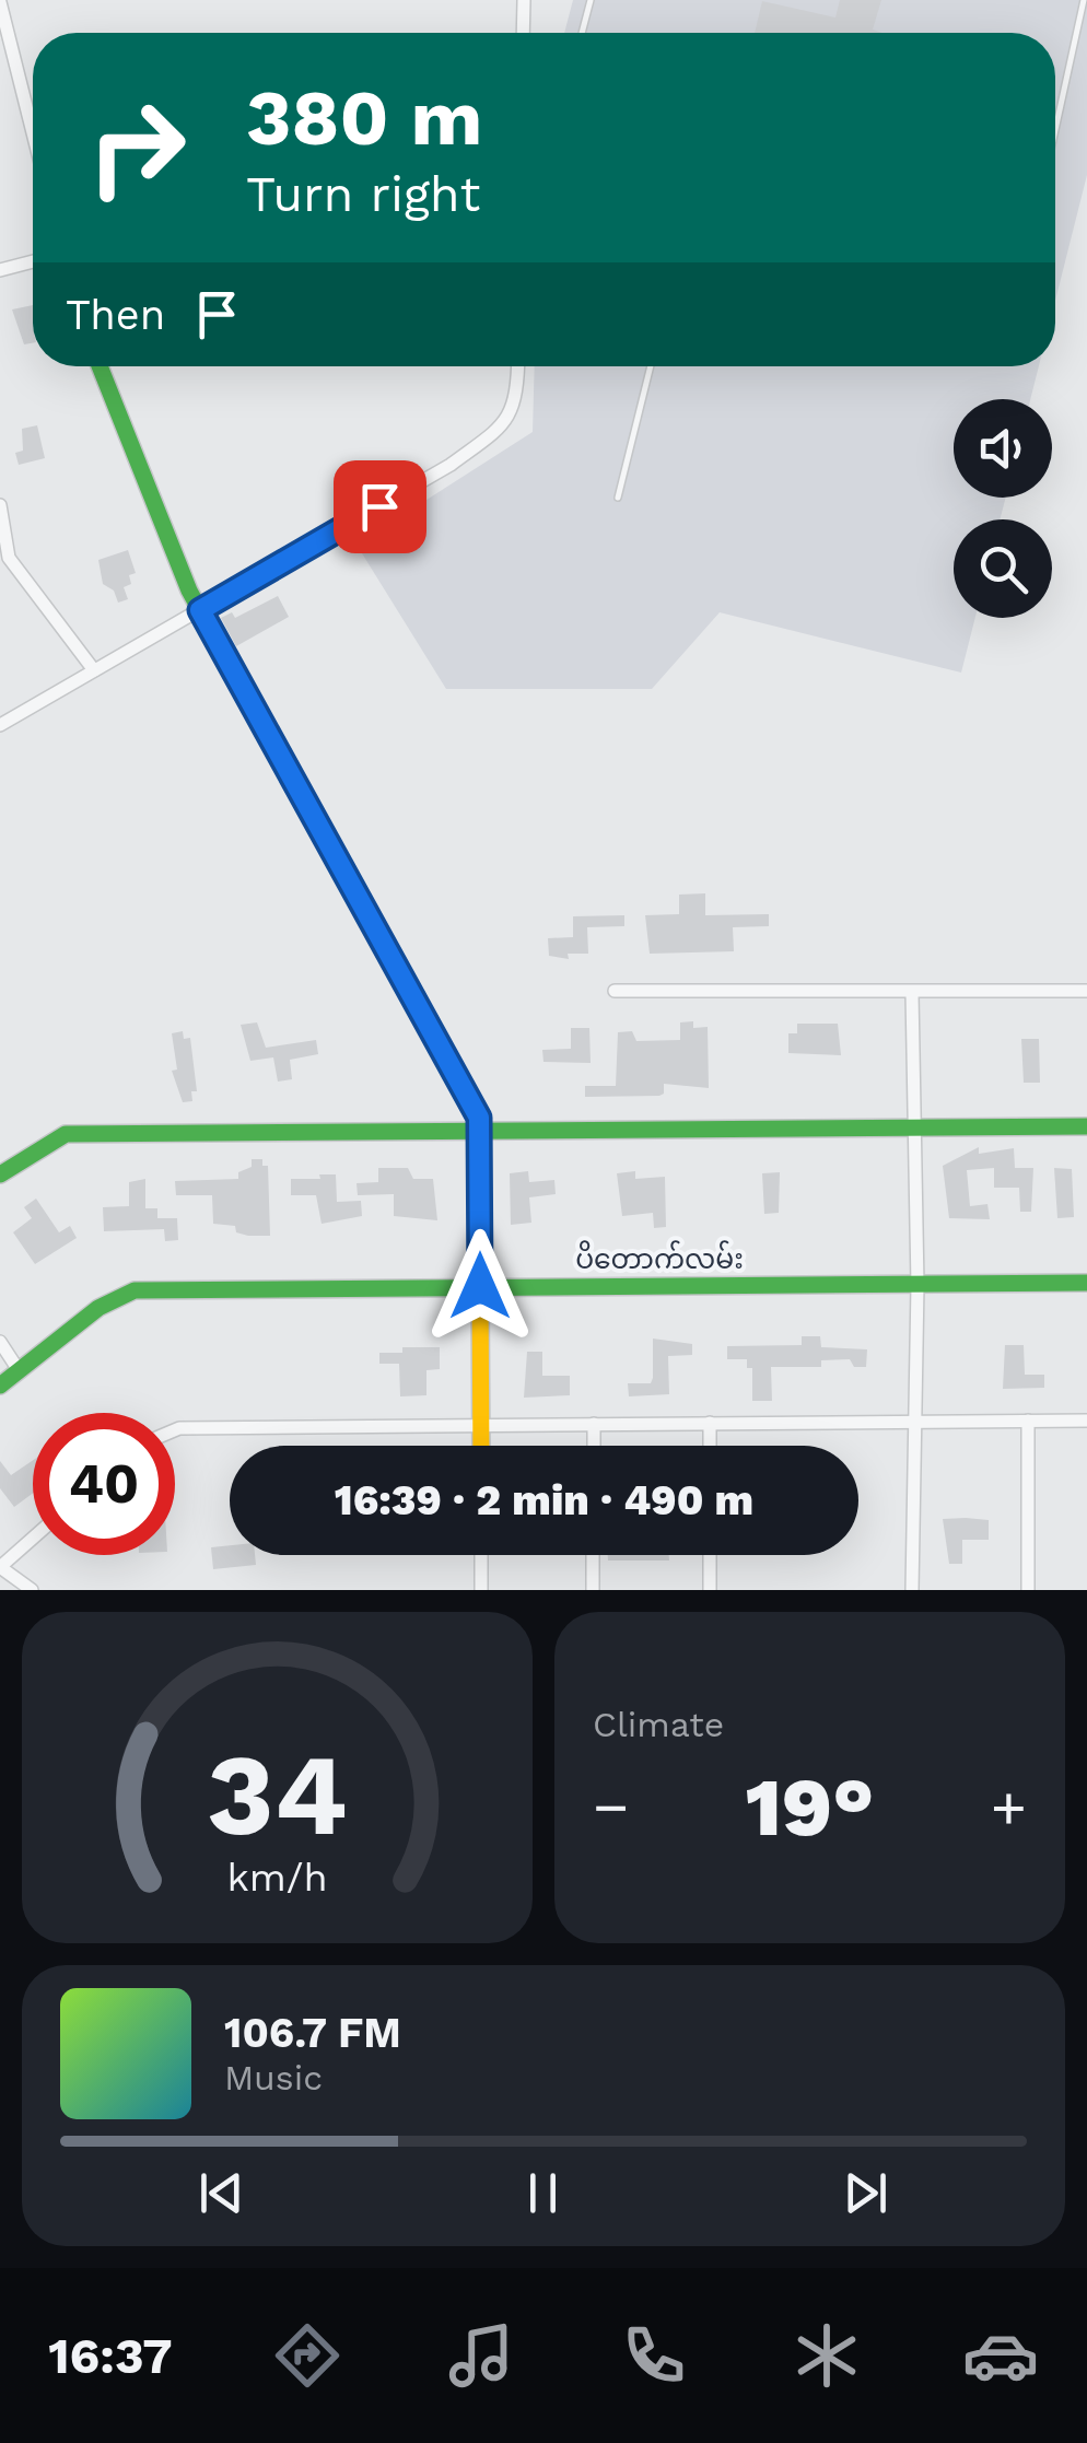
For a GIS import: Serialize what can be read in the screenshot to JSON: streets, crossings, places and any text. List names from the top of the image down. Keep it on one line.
{"streets":{"street":["ပိတောက်လမ်း"]},"page":{"turn":["380 m","Turn right"],"then":"Then","limit":"40","trip":"16:39 · 2 min · 490 m","tile":"Climate","heat":["−","19°","+"],"song":["106.7 FM","Music"],"tabs":"16:37","gauge":["34","km/h"]}}
